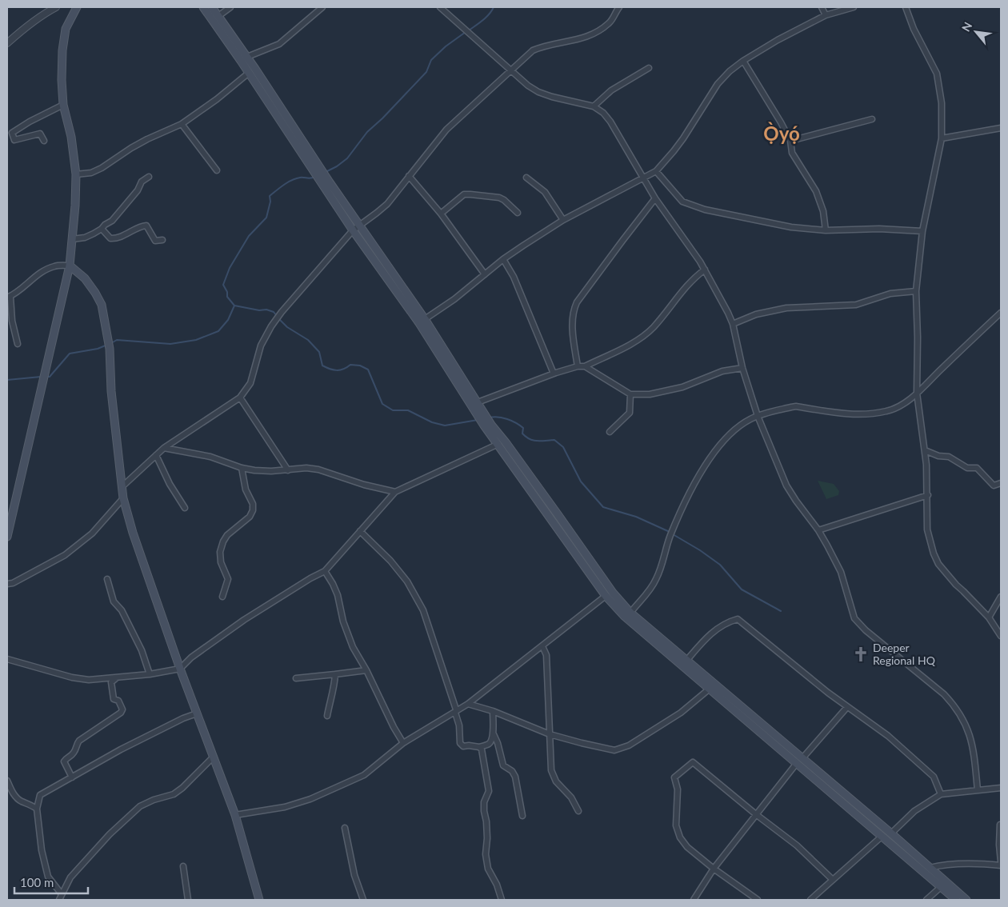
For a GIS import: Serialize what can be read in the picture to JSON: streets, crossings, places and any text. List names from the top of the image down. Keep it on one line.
{"districts":["Ọ̀yọ́"],"places":{"church":["Deeper Regional HQ"]},"scale_bar":"100 m","north":"top left"}
